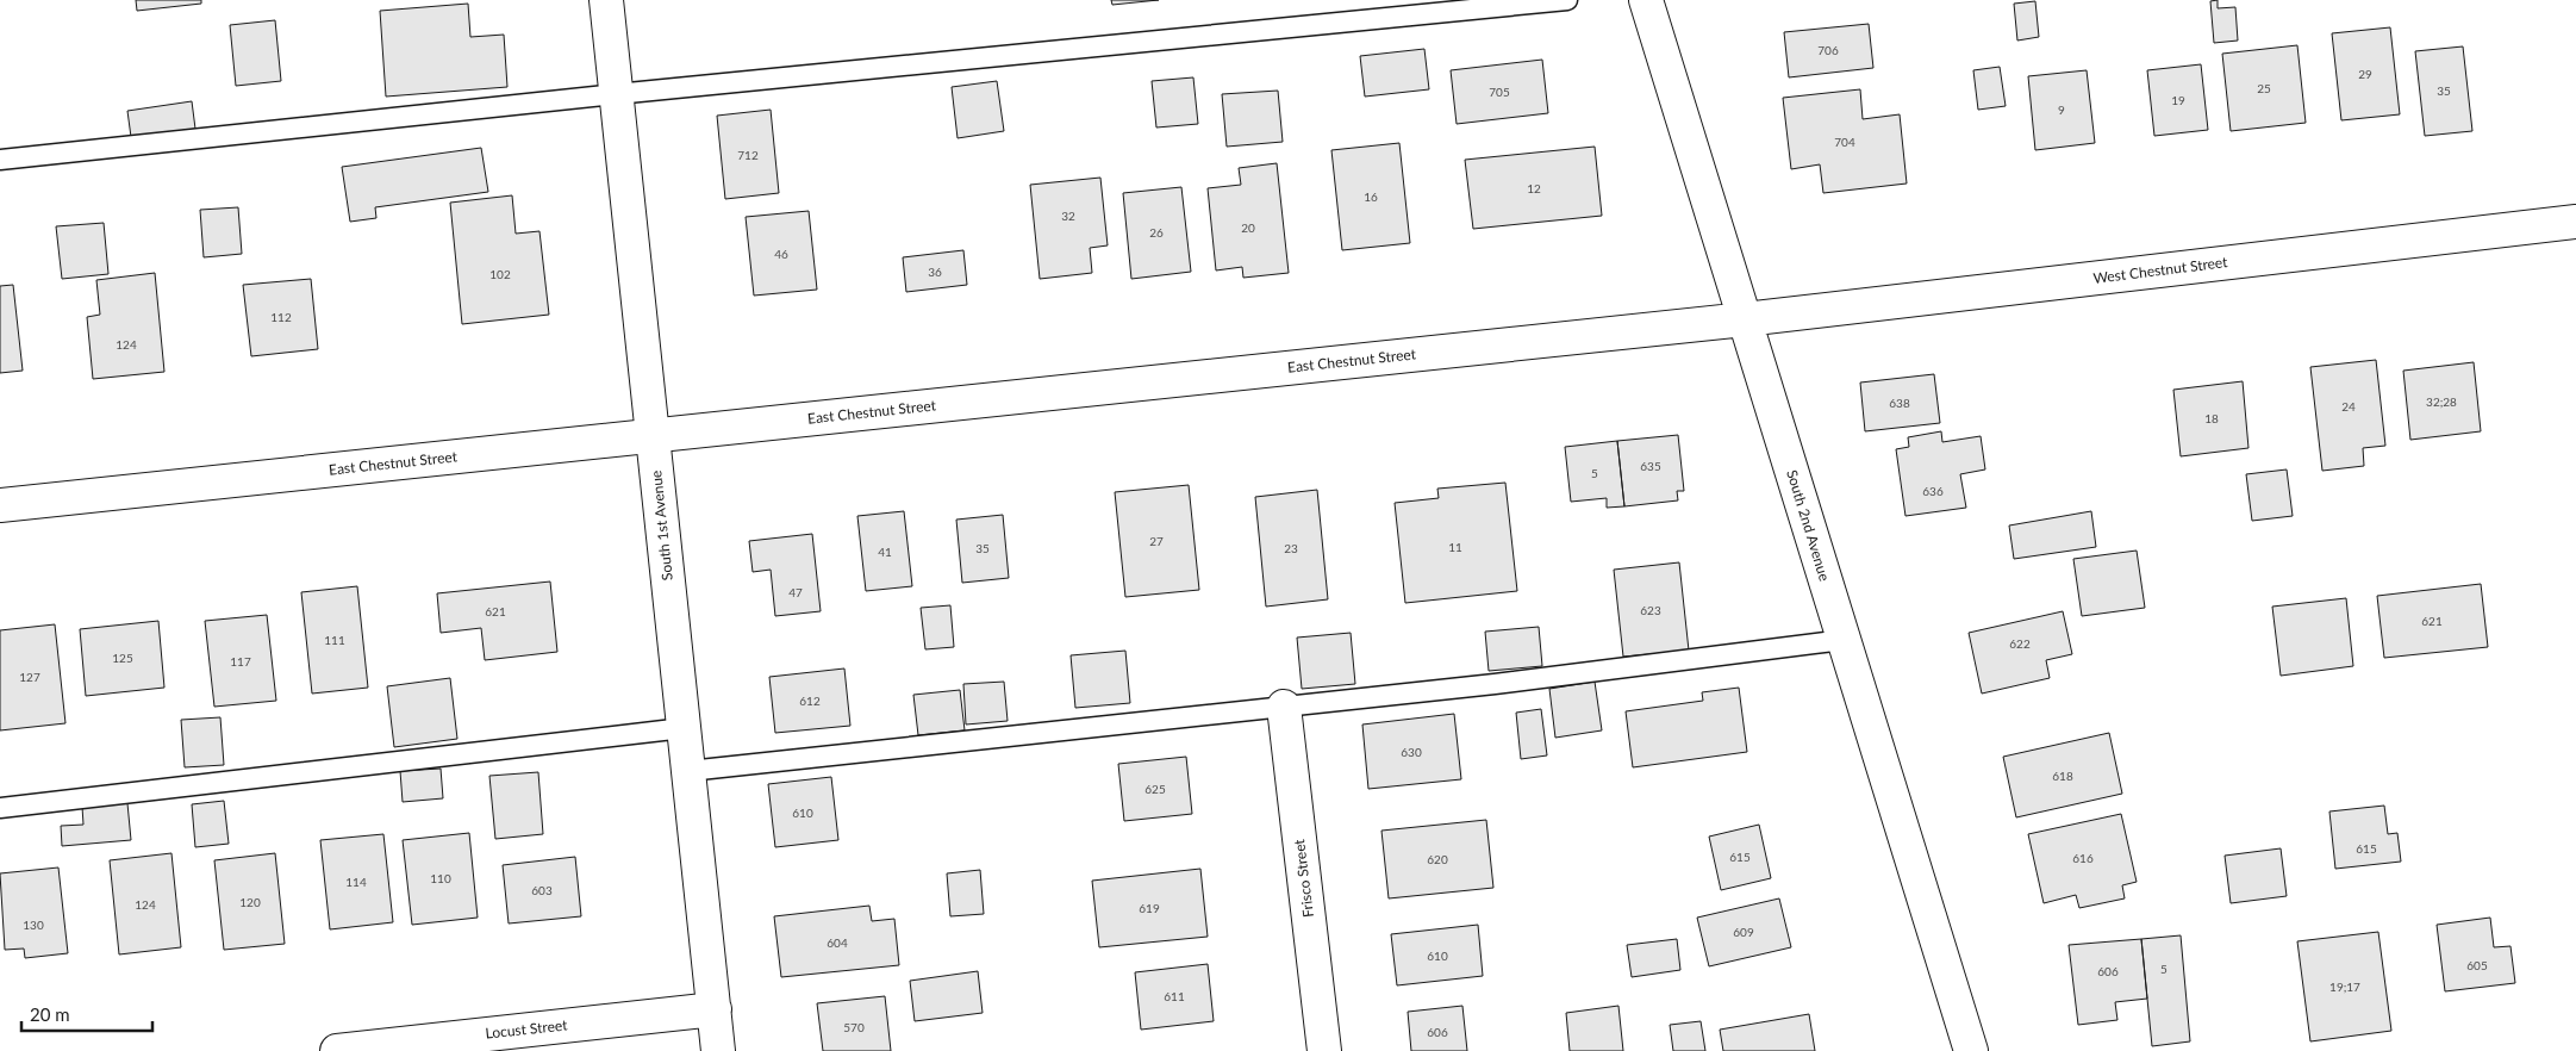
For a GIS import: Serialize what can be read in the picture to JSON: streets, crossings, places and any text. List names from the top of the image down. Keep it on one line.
{"streets":{"main road":["West Chestnut Street","East Chestnut Street","South 1st Avenue","South 2nd Avenue","Frisco Street","Locust Street"]},"crossings":[["West Chestnut Street","East Chestnut Street"],["West Chestnut Street","South 2nd Avenue"],["East Chestnut Street","South 1st Avenue"],["East Chestnut Street","South 2nd Avenue"],["South 1st Avenue","Locust Street"]],"house_numbers":["706","29","25","35","705","19","9","704","712","12","16","32","20","26","46","36","102","112","124","32;28","638","24","18","635","5","636","27","11","35","23","41","47","623","621","621","111","622","125","117","127","612","630","618","625","610","615","615","616","620","110","114","603","120","124","619","130","609","604","610","605","5","606","19;17","611","570","606"],"scale_bar":"20 m"}
